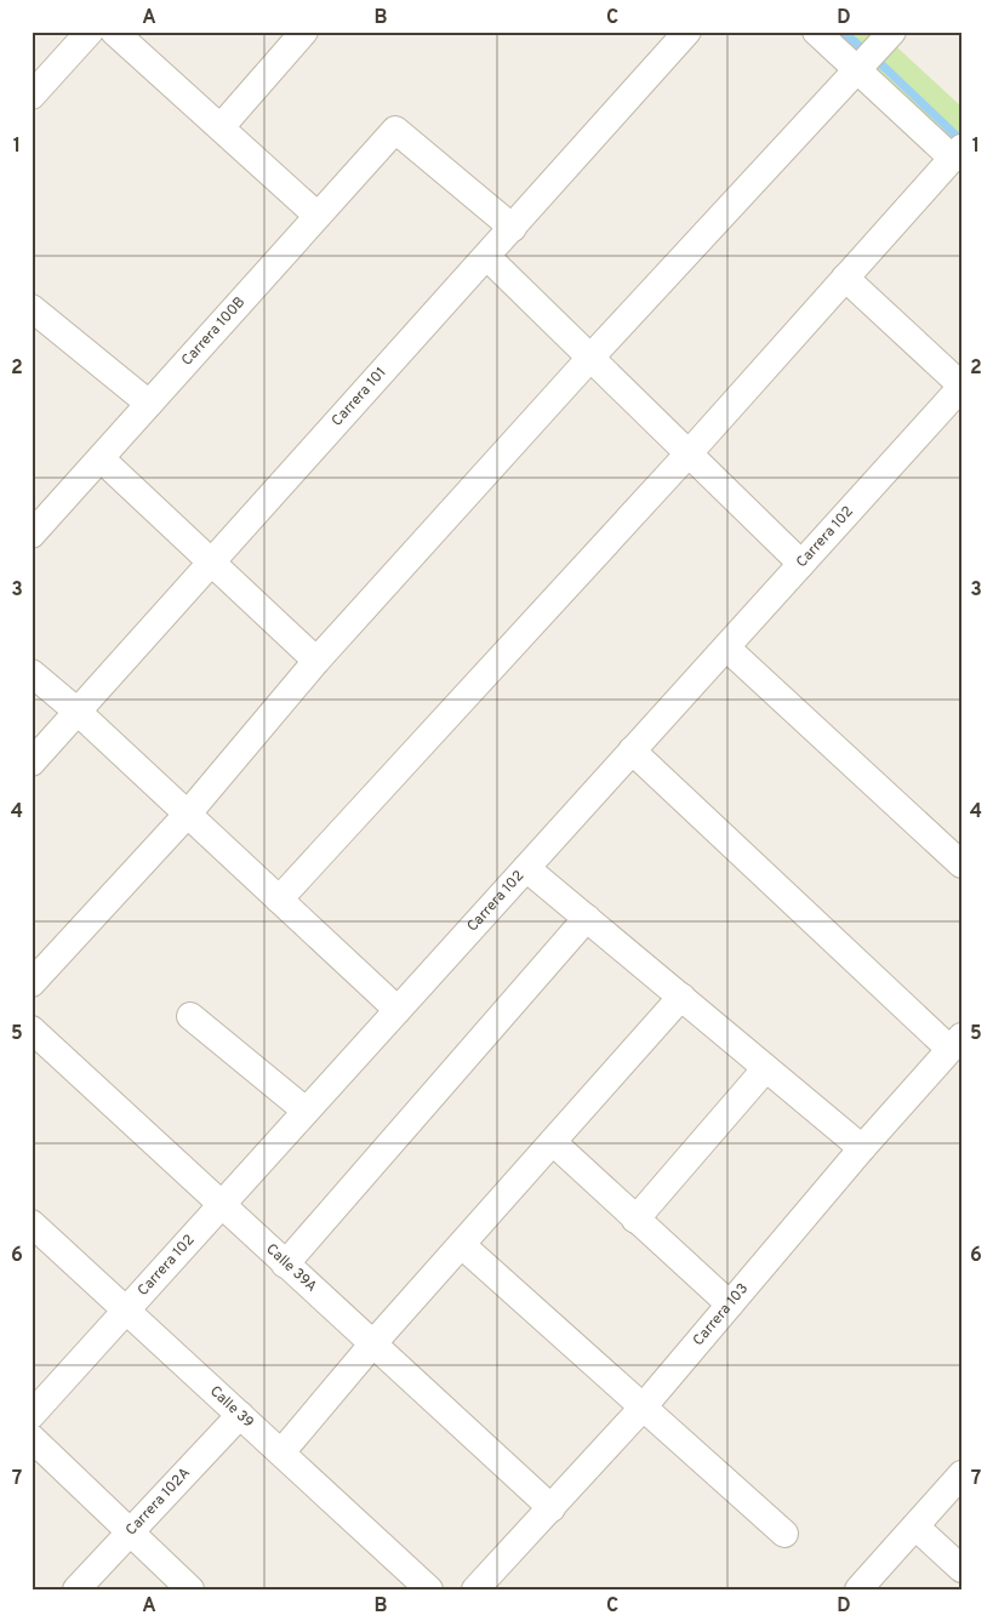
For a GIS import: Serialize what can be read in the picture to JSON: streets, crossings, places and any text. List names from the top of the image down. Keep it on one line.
{"streets":{"street":["Carrera 100B","Carrera 101","Carrera 102","Calle 39A","Carrera 103","Calle 39","Carrera 102A"]},"crossings":[["Carrera 100B","Carrera 101"],["Carrera 102","Calle 39A"],["Carrera 102","Calle 39"],["Calle 39A","Carrera 103"],["Calle 39","Carrera 102A"]],"grid":{"columns":["A","B","C","D"],"rows":["1","2","3","4","5","6","7"]}}
